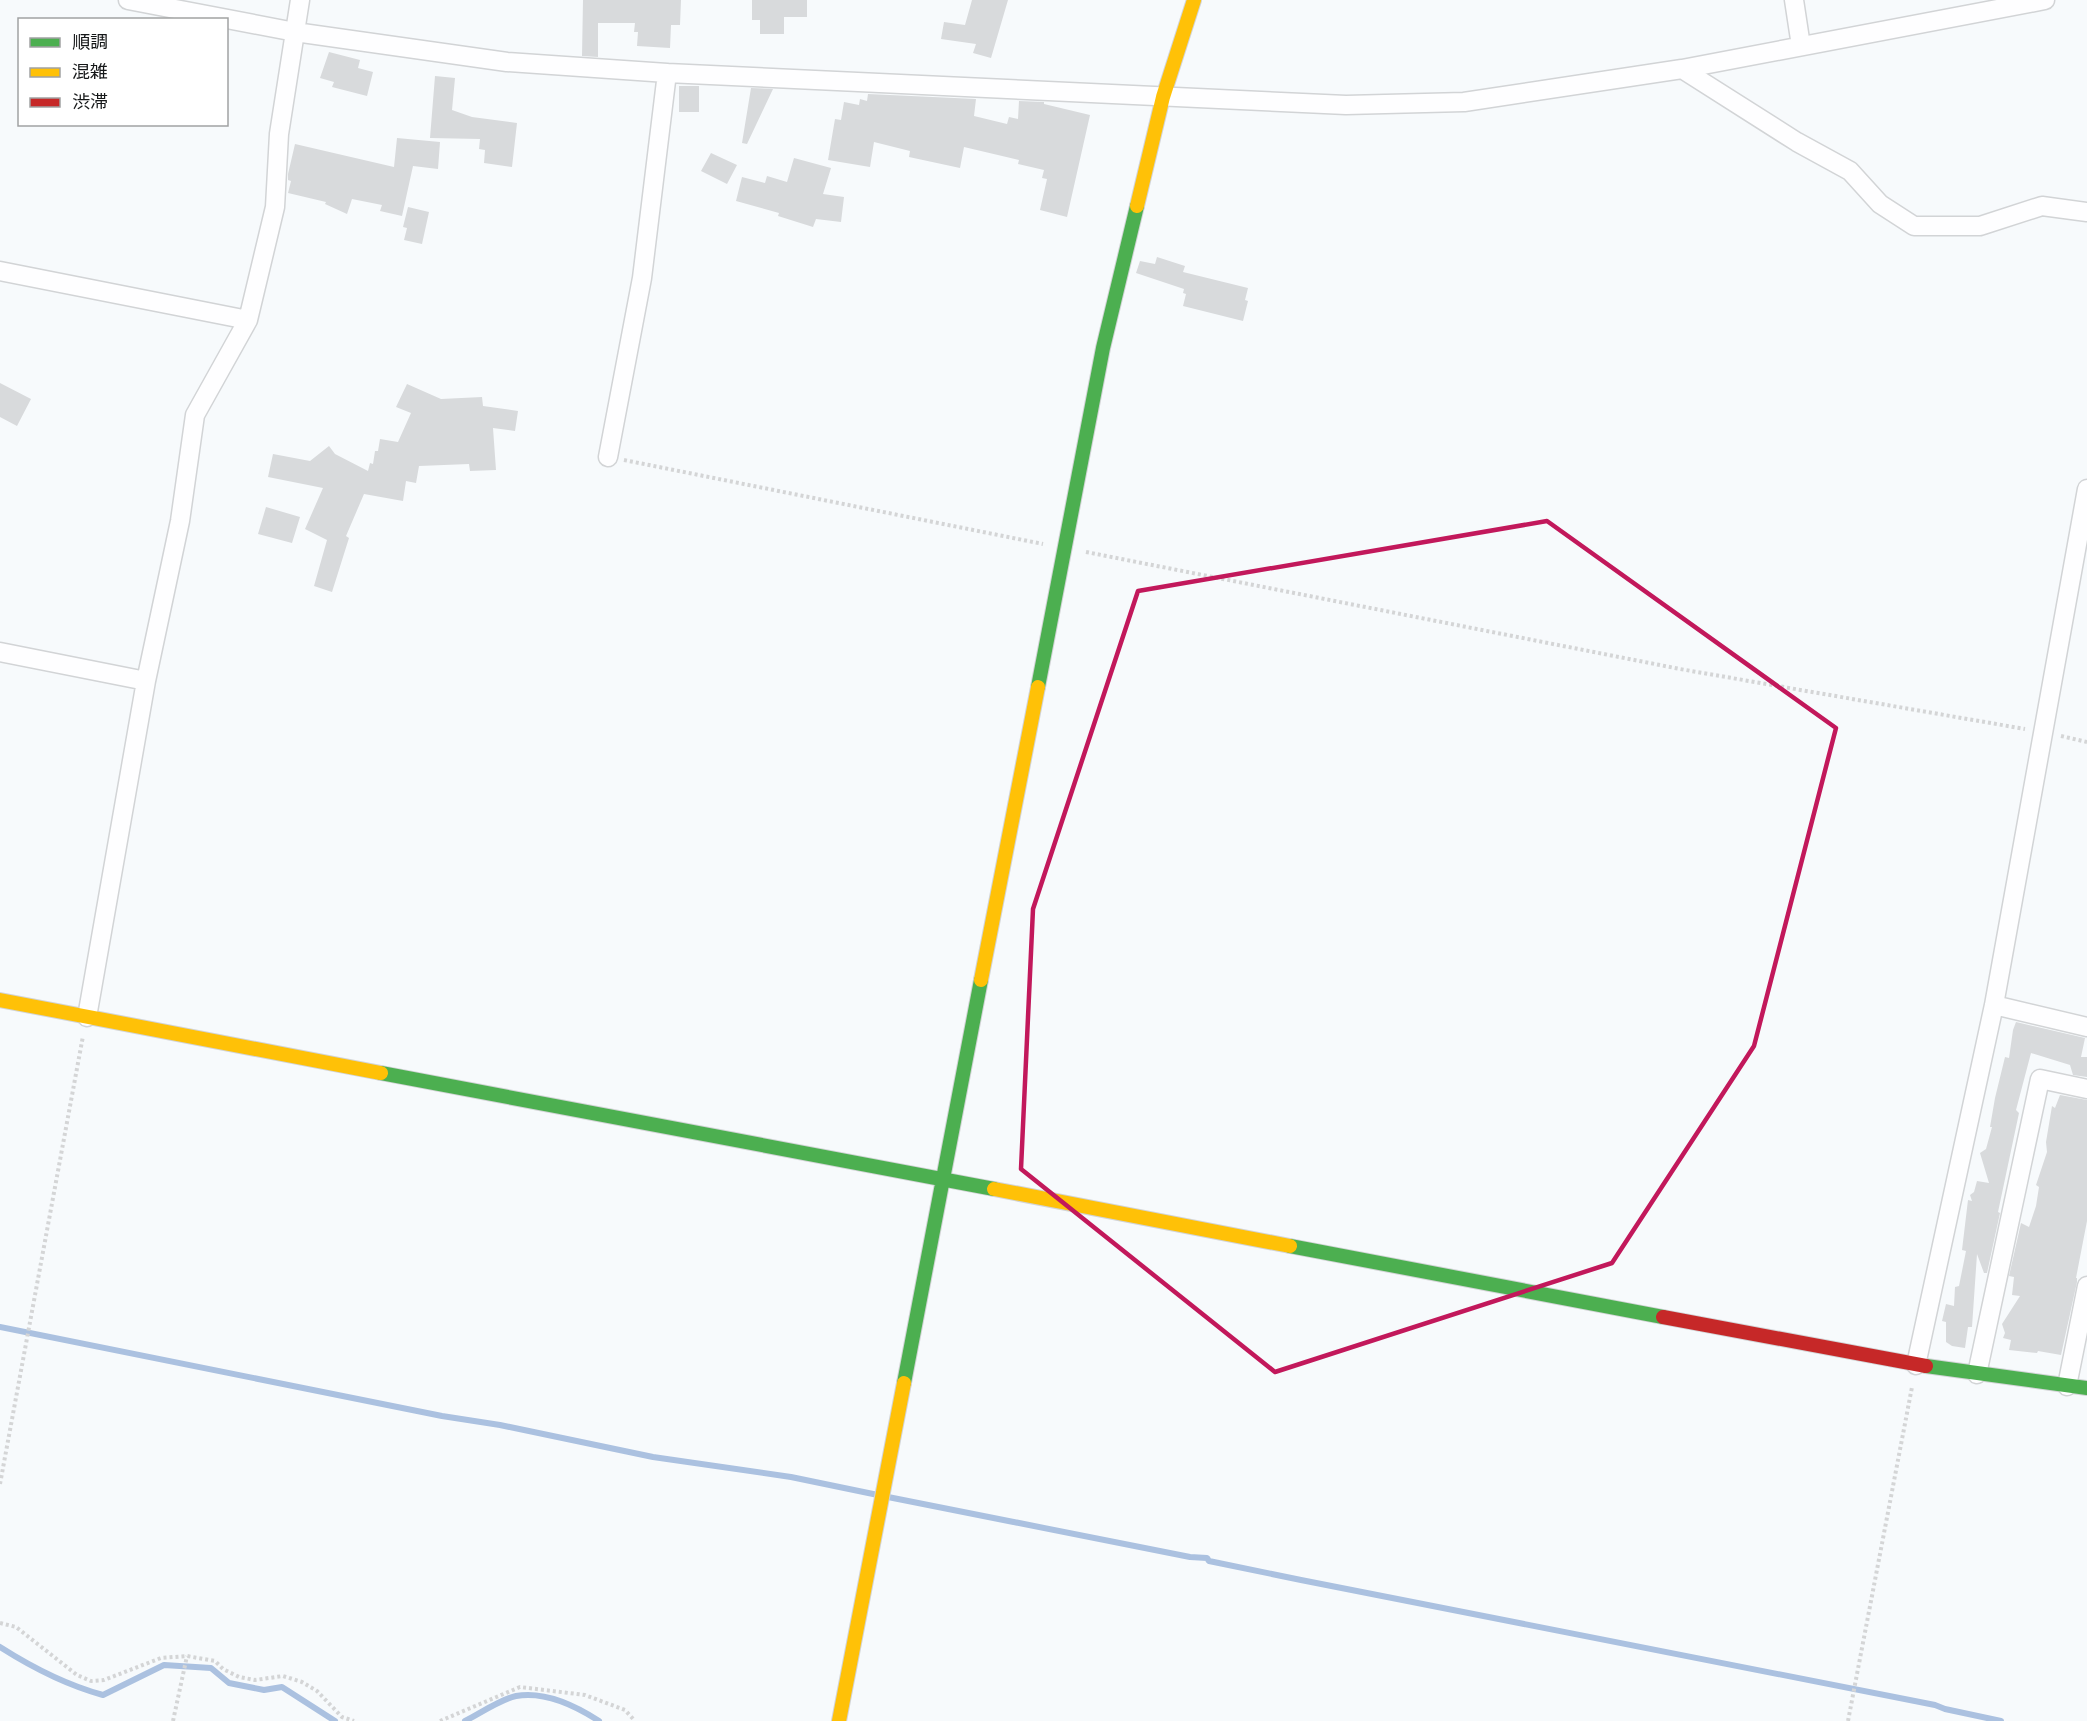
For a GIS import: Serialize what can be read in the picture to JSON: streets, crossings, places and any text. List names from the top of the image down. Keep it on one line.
{"legend":["順調","混雑","渋滞"]}
